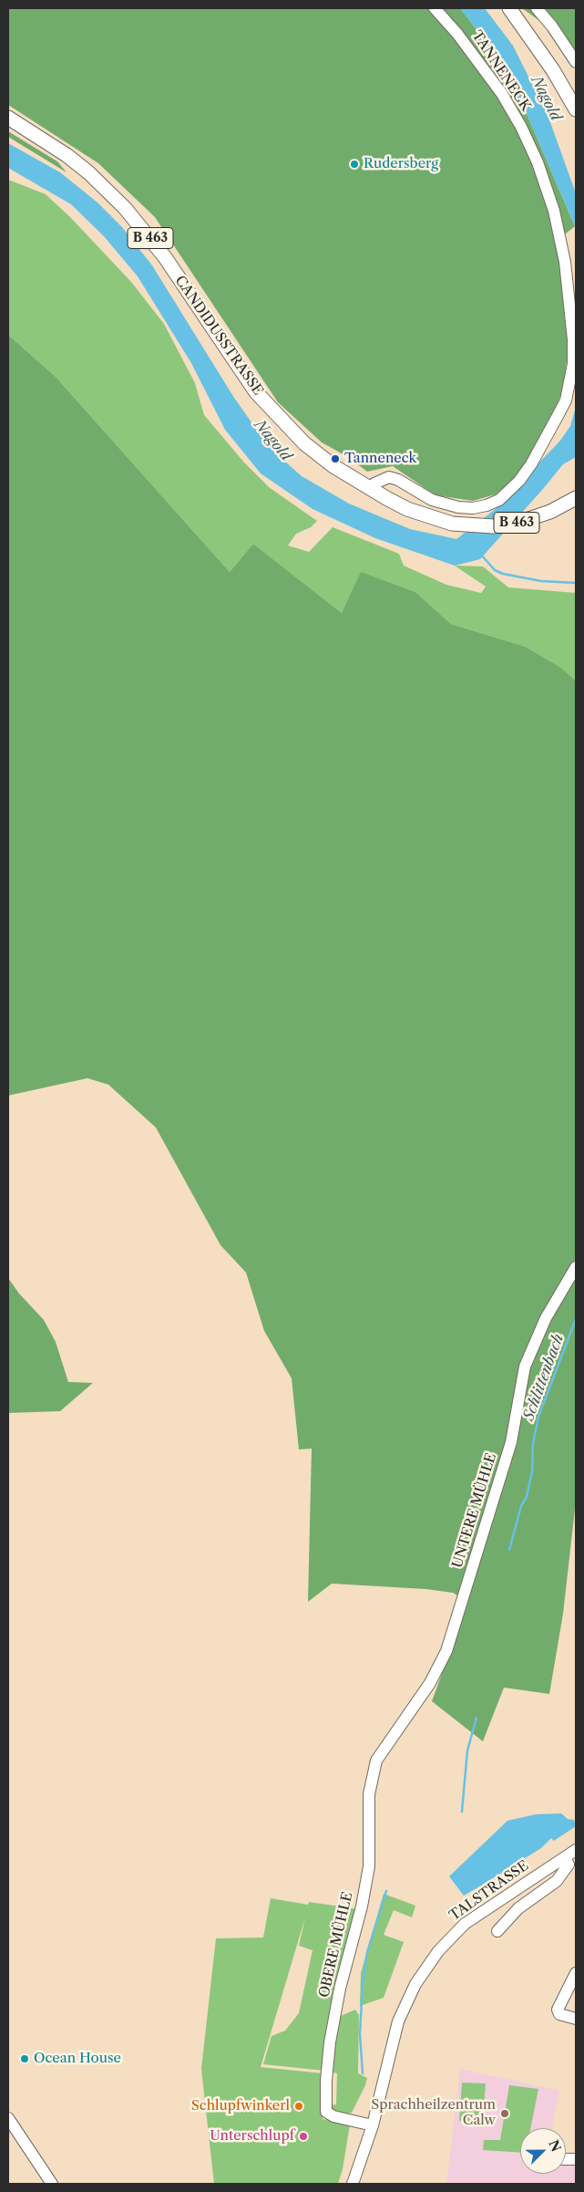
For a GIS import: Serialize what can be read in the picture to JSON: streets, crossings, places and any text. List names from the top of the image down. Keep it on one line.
{"streets":{"main road":["B 463","CANDIDUSSTRASSE"],"street":["TANNENECK","UNTERE MÜHLE","TALSTRASSE","OBERE MÜHLE"]},"crossings":[["TANNENECK","CANDIDUSSTRASSE"],["UNTERE MÜHLE","OBERE MÜHLE"],["TALSTRASSE","OBERE MÜHLE"]],"water":["Nagold","Schlittenbach"],"places":["Rudersberg","Tanneneck","Ocean House","Schlupfwinkerl","Sprachheilzentrum Calw","Unterschlupf"],"north":"top right"}
